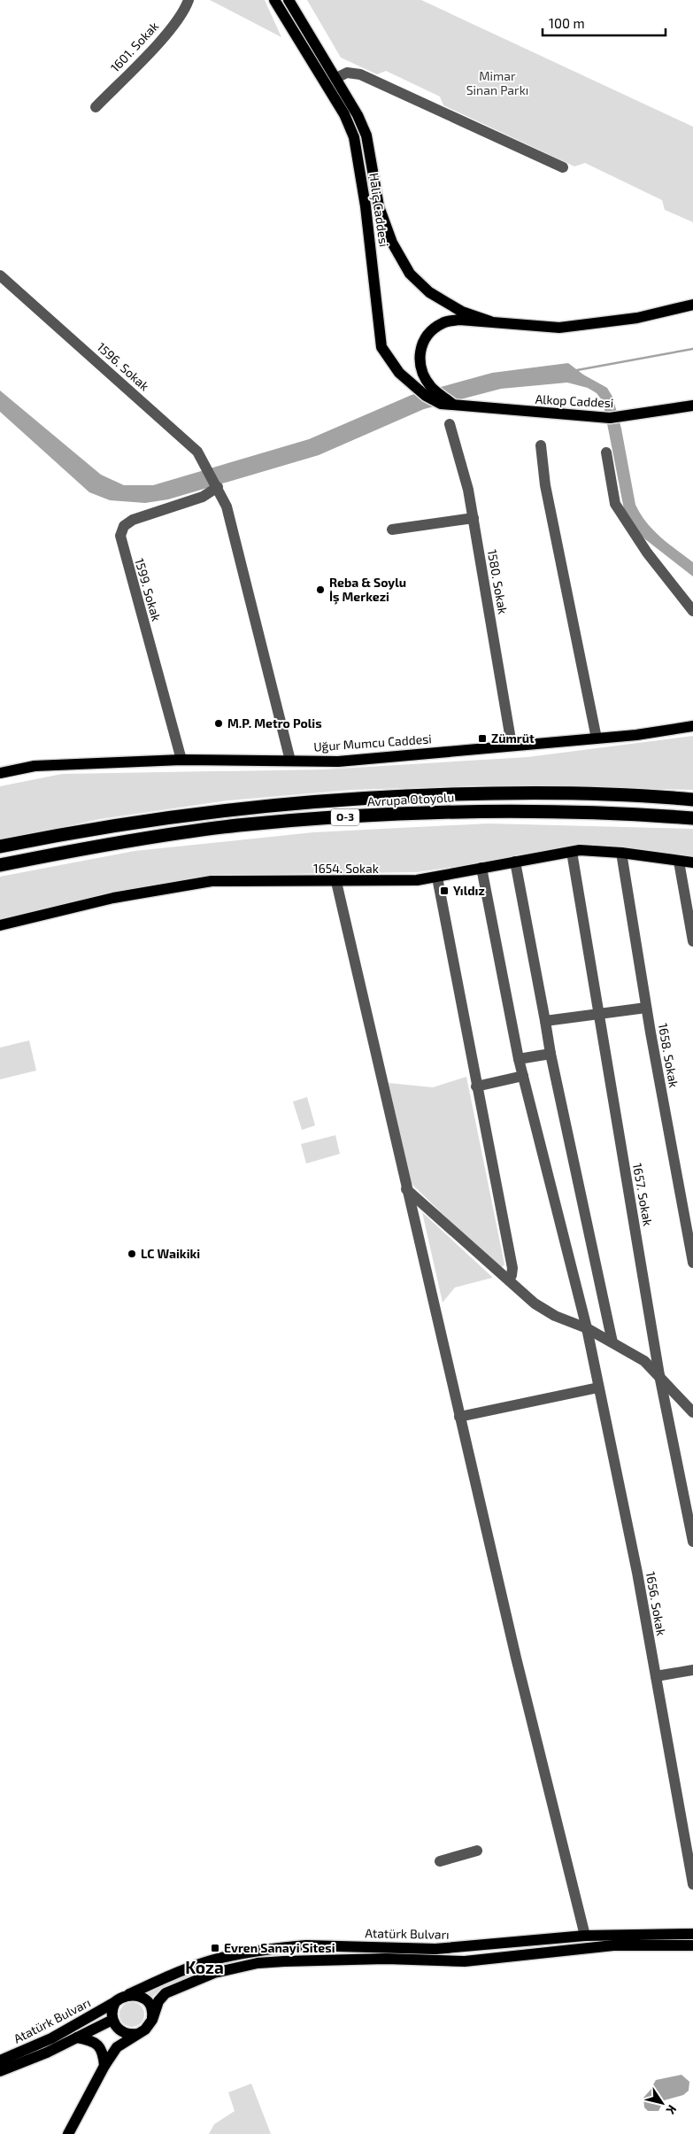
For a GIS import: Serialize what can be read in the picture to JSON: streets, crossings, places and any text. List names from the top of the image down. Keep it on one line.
{"streets":{"highway":["Avrupa Otoyolu","O-3"],"main road":["Haliç Caddesi","Alkop Caddesi","Uğur Mumcu Caddesi","1654. Sokak","Atatürk Bulvarı"],"street":["1601. Sokak","1596. Sokak","1580. Sokak","1599. Sokak","1658. Sokak","1657. Sokak","1656. Sokak"]},"crossings":[["Haliç Caddesi","Alkop Caddesi"],["1596. Sokak","1599. Sokak"],["1596. Sokak","Uğur Mumcu Caddesi"],["1580. Sokak","Uğur Mumcu Caddesi"],["1599. Sokak","Uğur Mumcu Caddesi"],["1654. Sokak","1658. Sokak"],["1654. Sokak","1657. Sokak"],["1654. Sokak","1656. Sokak"]],"districts":["Koza"],"parks":["Mimar Sinan Parkı"],"places":{"other":["Reba & Soylu İş Merkezi","M.P. Metro Polis","LC Waikiki"],"transit":["Zümrüt","Yıldız","Evren Sanayi Sitesi"]},"scale_bar":"100 m","north":"bottom right"}
